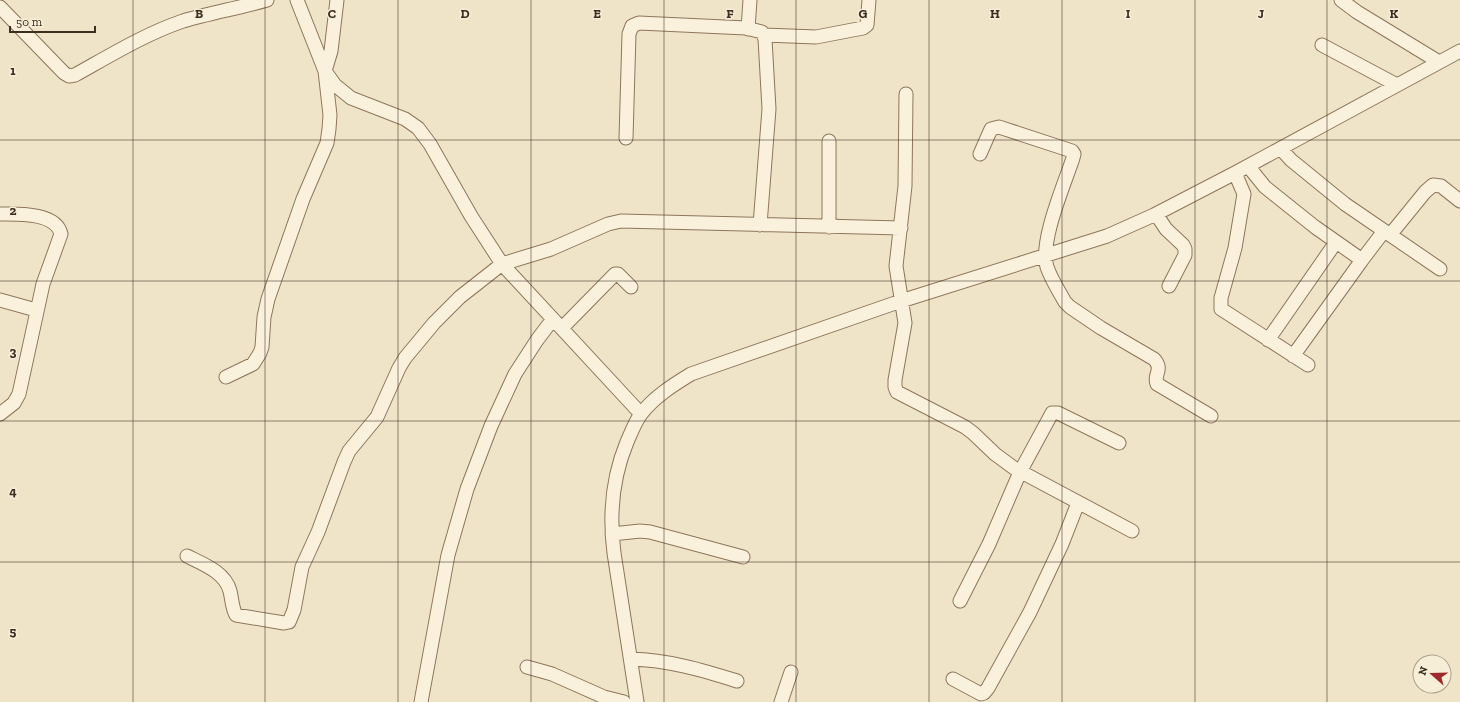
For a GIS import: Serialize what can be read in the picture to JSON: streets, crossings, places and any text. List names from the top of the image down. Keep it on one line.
{"scale_bar":"50 m","north":"left","grid":{"columns":["B","C","D","E","F","G","H","I","J","K"],"rows":["1","2","3","4","5"]}}
